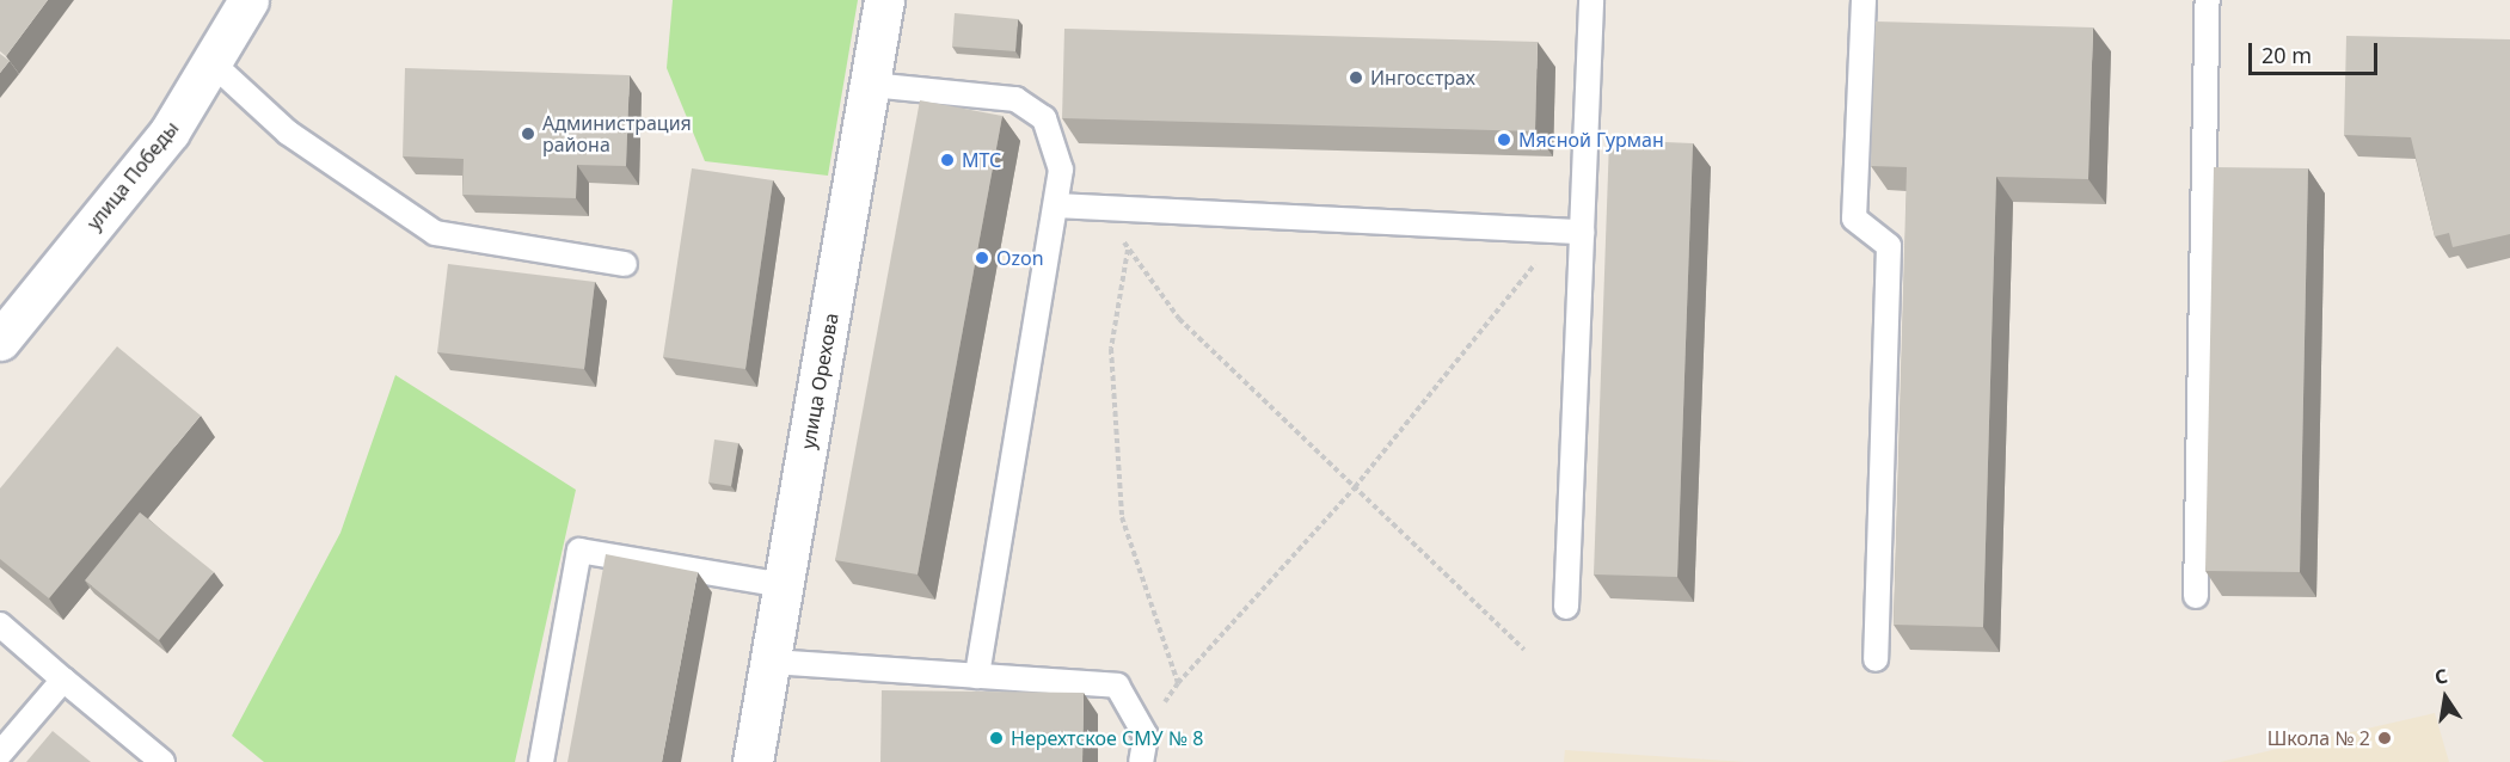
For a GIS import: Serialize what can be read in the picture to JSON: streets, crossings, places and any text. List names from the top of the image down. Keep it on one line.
{"streets":{"street":["улица Победы","улица Орехова"]},"places":["Ингосстрах","Администрация района","Мясной Гурман","МТС","Ozon","Нерехтское СМУ № 8","Школа № 2"],"scale_bar":"20 m","north":"top"}
